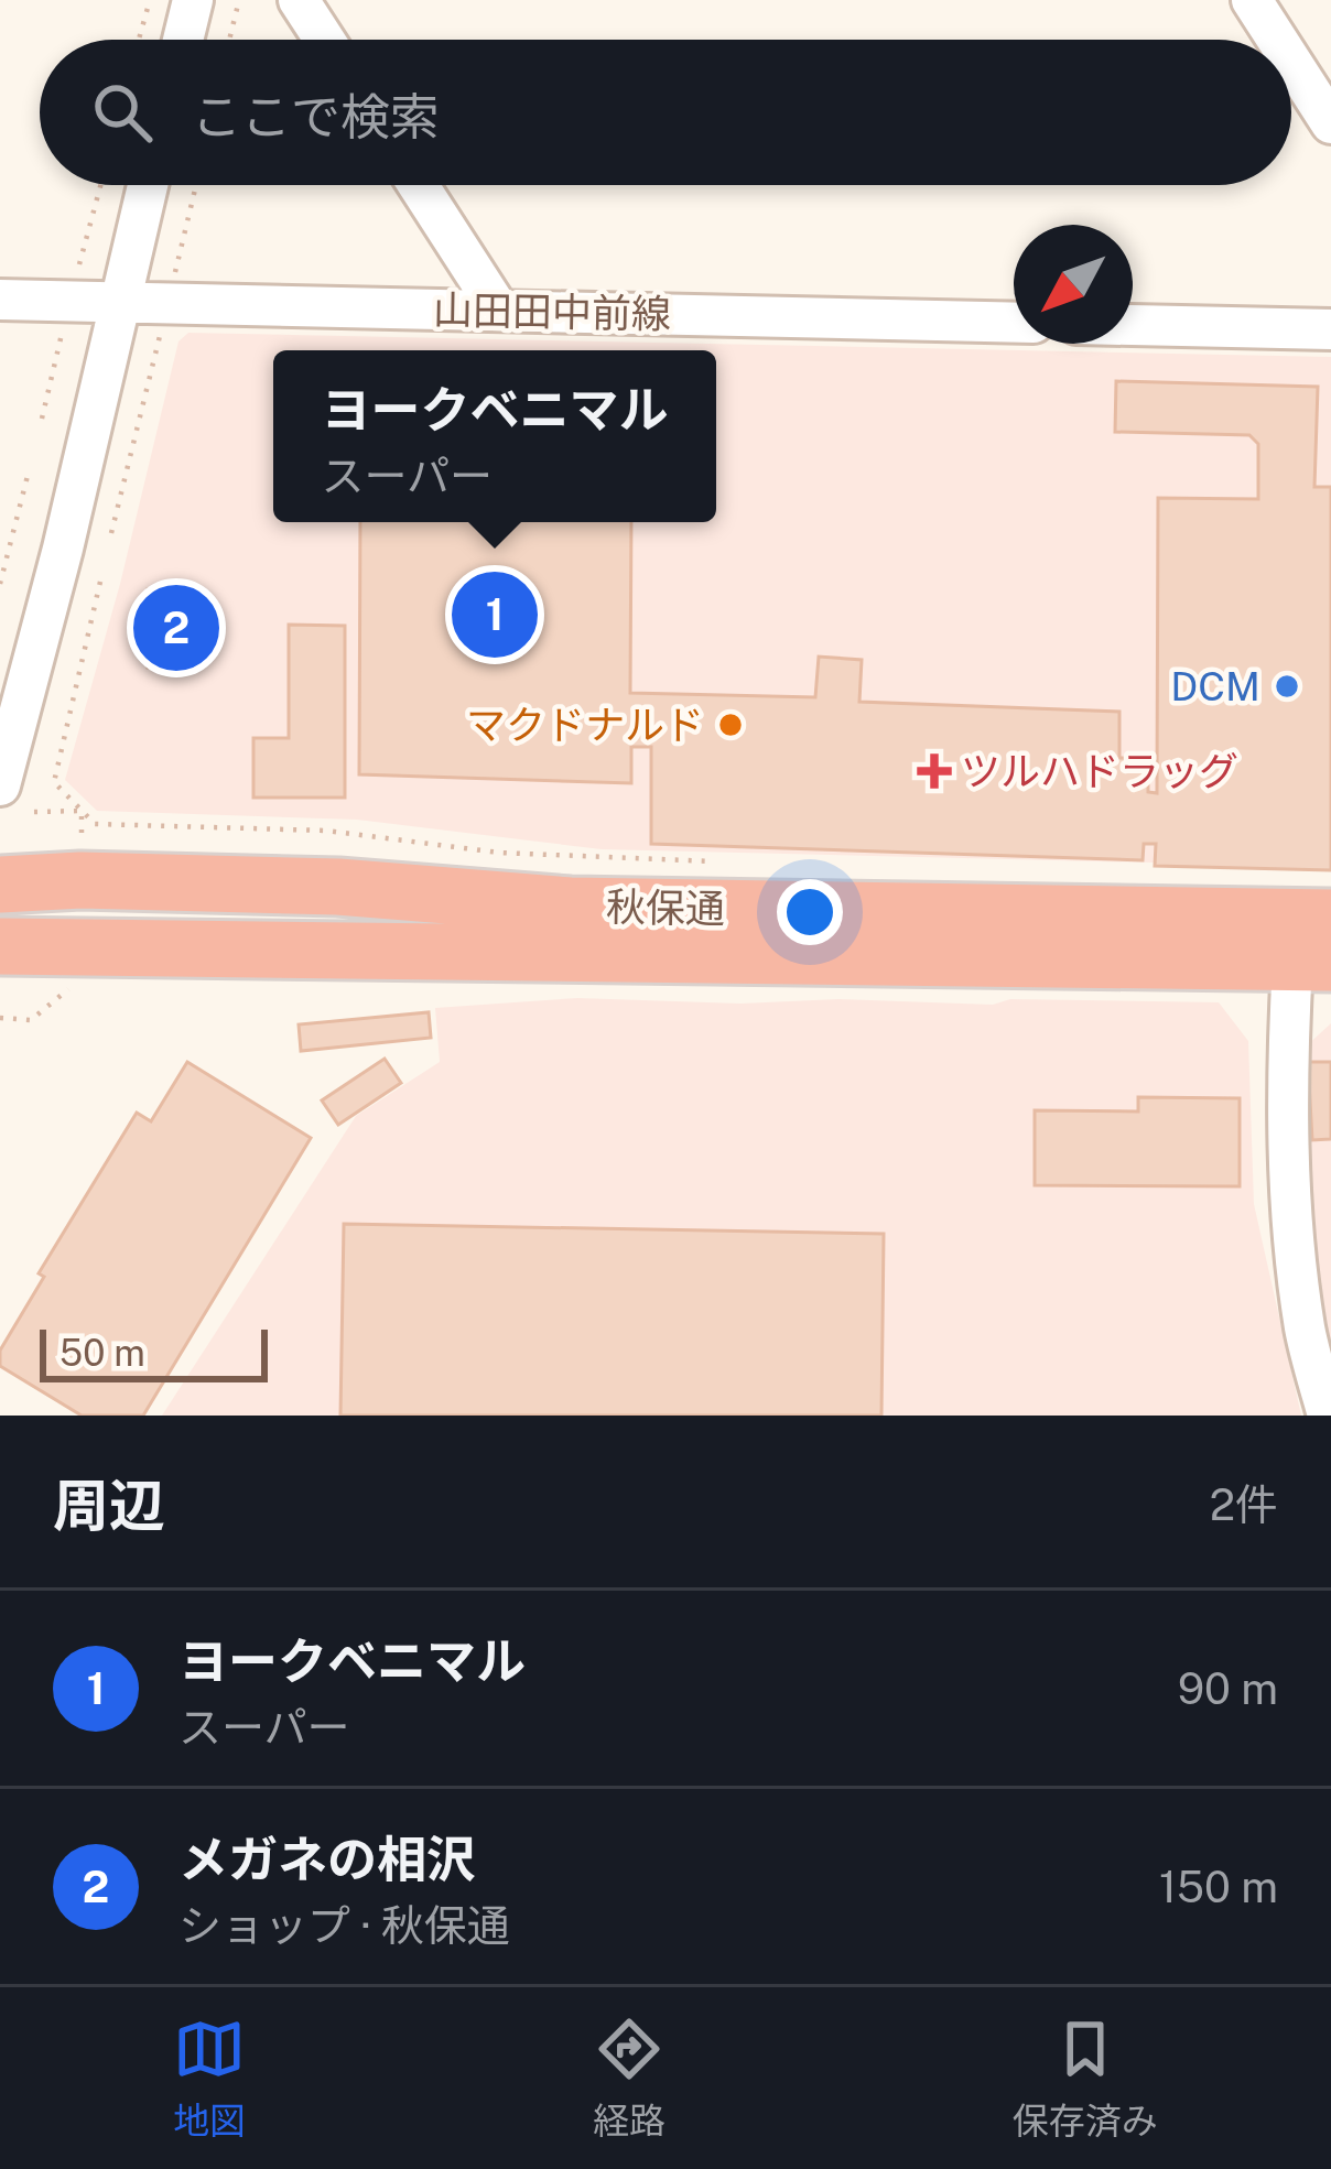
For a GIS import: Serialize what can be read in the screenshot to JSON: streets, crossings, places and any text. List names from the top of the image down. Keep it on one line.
{"streets":{"highway":["秋保通"],"street":["山田田中前線"]},"places":{"other":["DCM","マクドナルド"],"health":["ツルハドラッグ"]},"scale_bar":"50 m","north":"bottom left","page":{"search":"ここで検索","popup":["ヨークベニマル","スーパー"],"pins":["1","2"],"scale":"50 m","heading":["周辺","2件"],"list":[{"mark":"1","name":"ヨークベニマル","note":"スーパー","value":"90 m"},{"mark":"2","name":"メガネの相沢","note":"ショップ · 秋保通","value":"150 m"}],"nav":["地図","経路","保存済み"]}}
